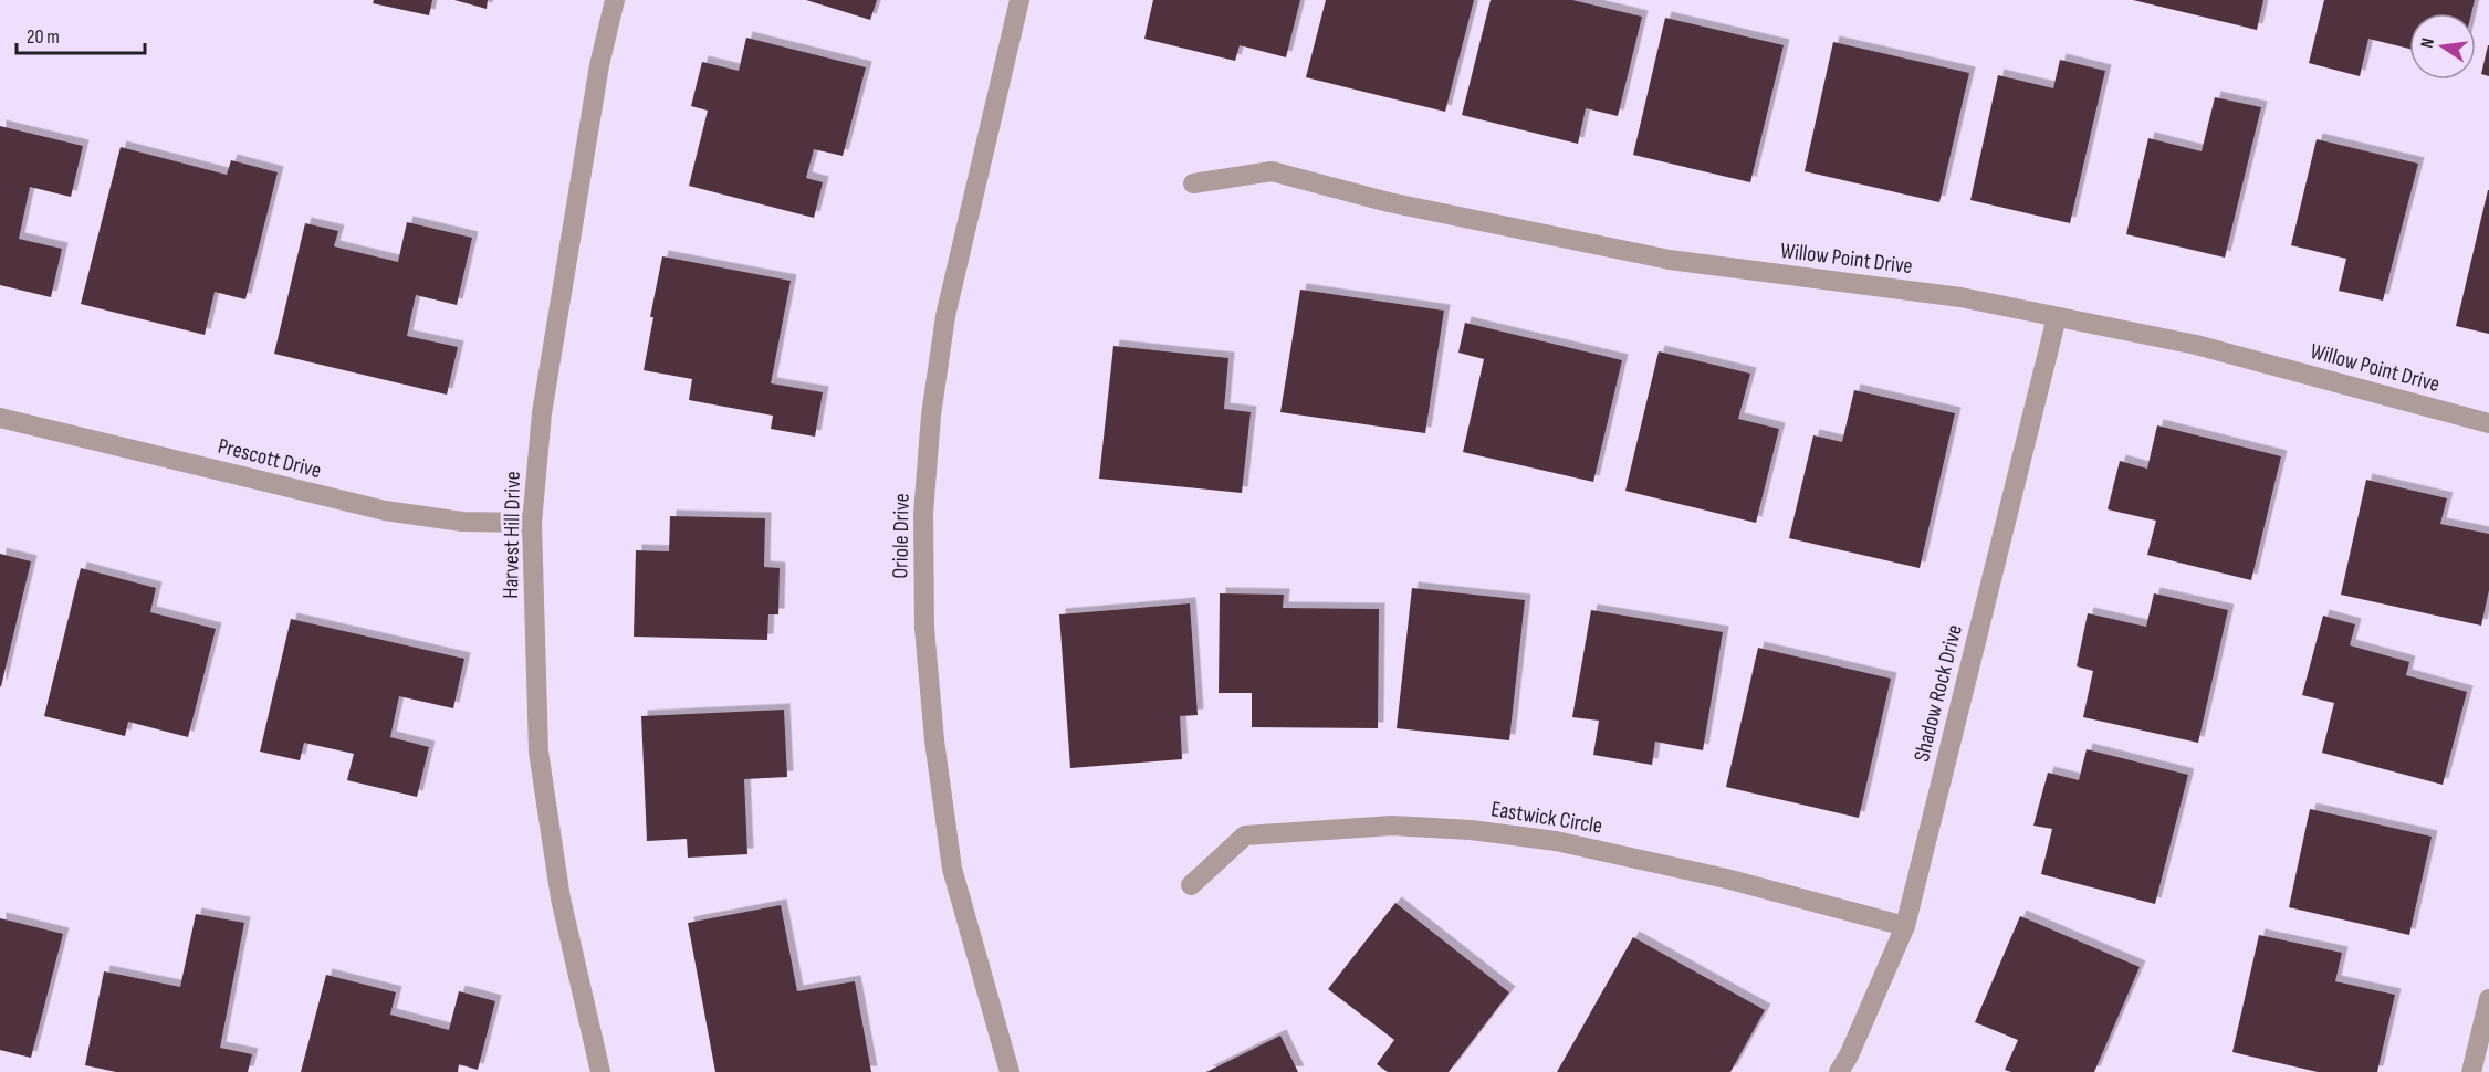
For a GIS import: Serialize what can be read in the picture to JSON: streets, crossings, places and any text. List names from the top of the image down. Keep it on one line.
{"streets":{"street":["Willow Point Drive","Prescott Drive","Harvest Hill Drive","Oriole Drive","Shadow Rock Drive","Eastwick Circle"]},"crossings":[["Willow Point Drive","Shadow Rock Drive"],["Prescott Drive","Harvest Hill Drive"],["Shadow Rock Drive","Eastwick Circle"]],"scale_bar":"20 m","north":"left"}
